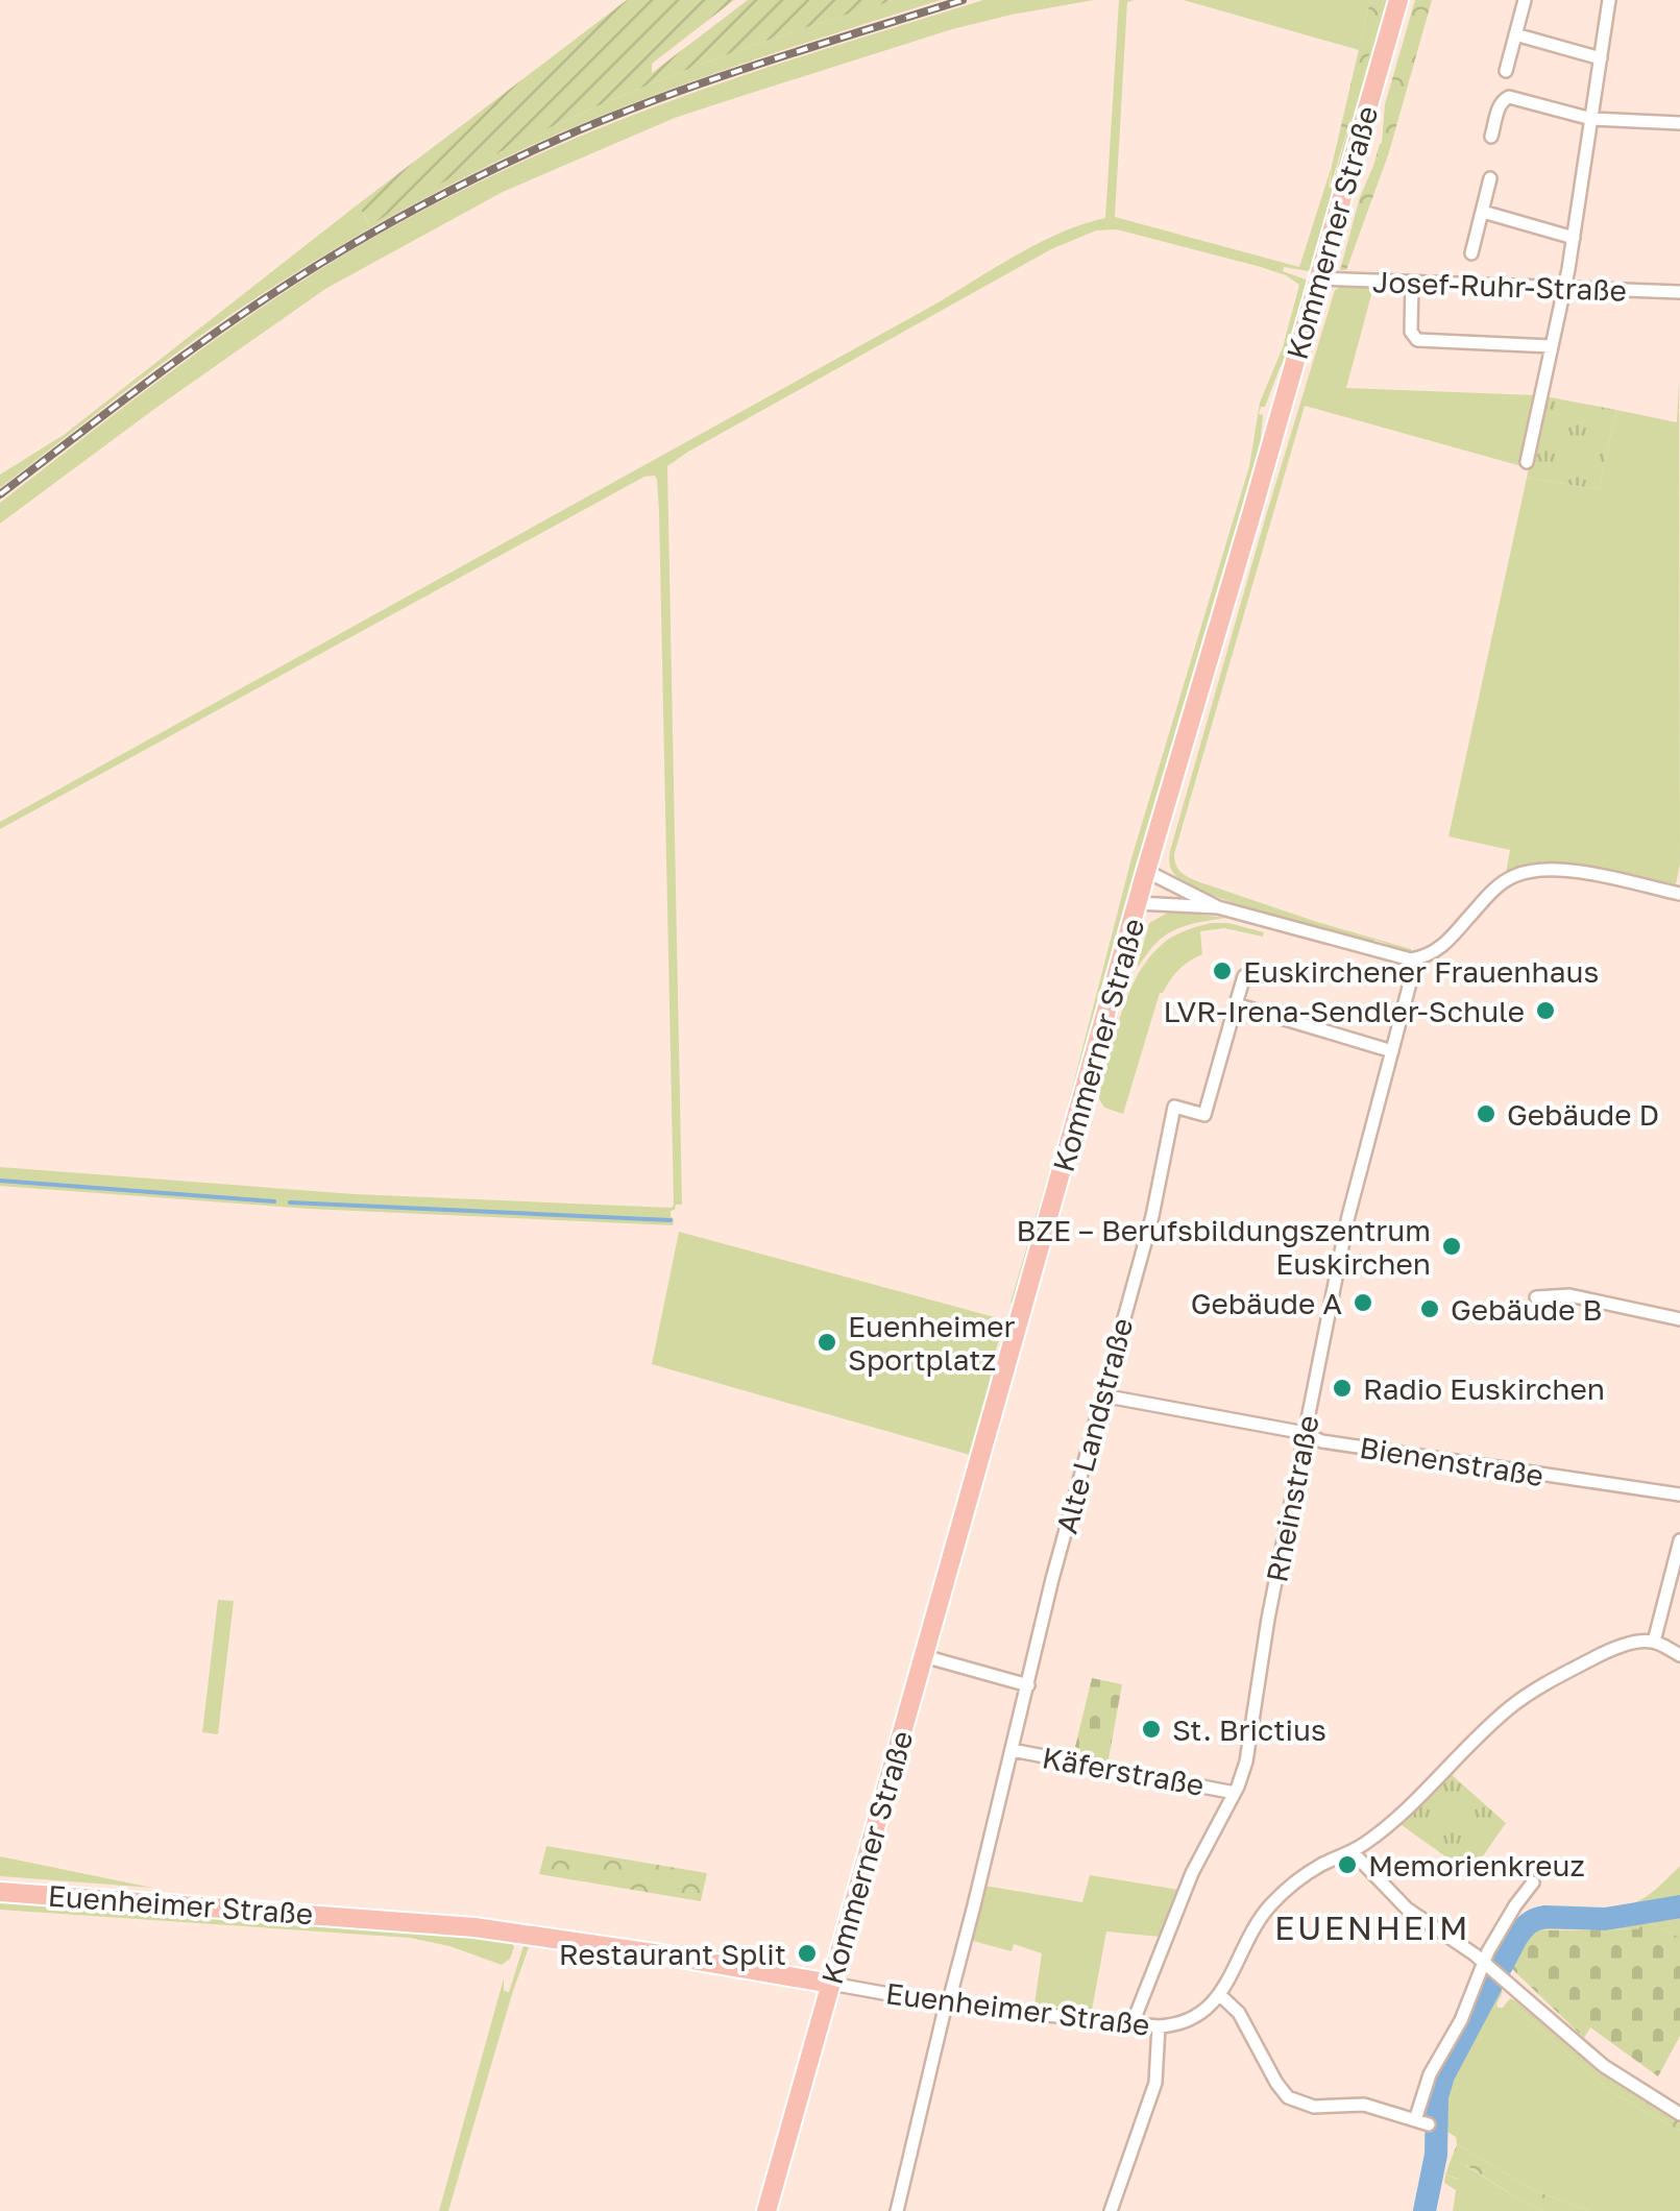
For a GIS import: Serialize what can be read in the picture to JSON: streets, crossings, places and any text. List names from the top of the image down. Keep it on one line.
{"streets":{"main road":["Kommerner Straße","Euenheimer Straße"],"street":["Josef-Ruhr-Straße","Alte Landstraße","Bienenstraße","Rheinstraße","Käferstraße"]},"crossings":[["Kommerner Straße","Josef-Ruhr-Straße"],["Kommerner Straße","Euenheimer Straße"],["Alte Landstraße","Bienenstraße"],["Alte Landstraße","Käferstraße"],["Alte Landstraße","Euenheimer Straße"],["Bienenstraße","Rheinstraße"],["Rheinstraße","Käferstraße"],["Rheinstraße","Euenheimer Straße"]],"districts":["EUENHEIM"],"places":["Euskirchener Frauenhaus","LVR-Irena-Sendler-Schule","Gebäude D","BZE – Berufsbildungszentrum Euskirchen","Gebäude A","Gebäude B","Euenheimer Sportplatz","Radio Euskirchen","St. Brictius","Memorienkreuz","Restaurant Split"]}
